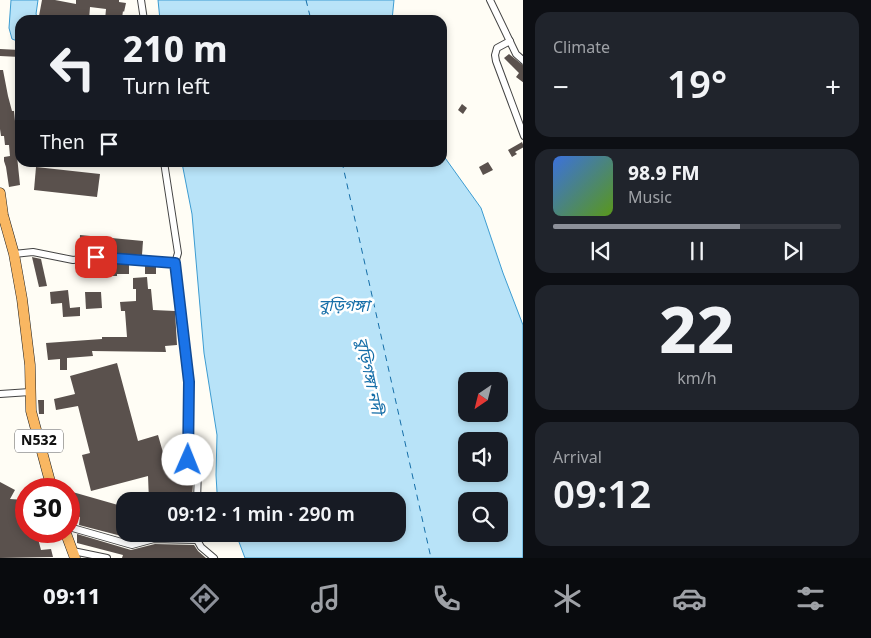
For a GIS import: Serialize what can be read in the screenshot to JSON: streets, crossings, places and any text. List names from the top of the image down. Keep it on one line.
{"streets":{"highway":["N532"]},"water":["বুড়িগঙ্গা","বুড়িগঙ্গা নদী"],"north":"bottom left","page":{"tile":["Climate",["22","km/h"],["Arrival","09:12"]],"turn":["210 m","Turn left"],"heat":["−","19°","+"],"then":"Then","song":["98.9 FM","Music"],"limit":"30","trip":"09:12 · 1 min · 290 m","tabs":"09:11"}}
